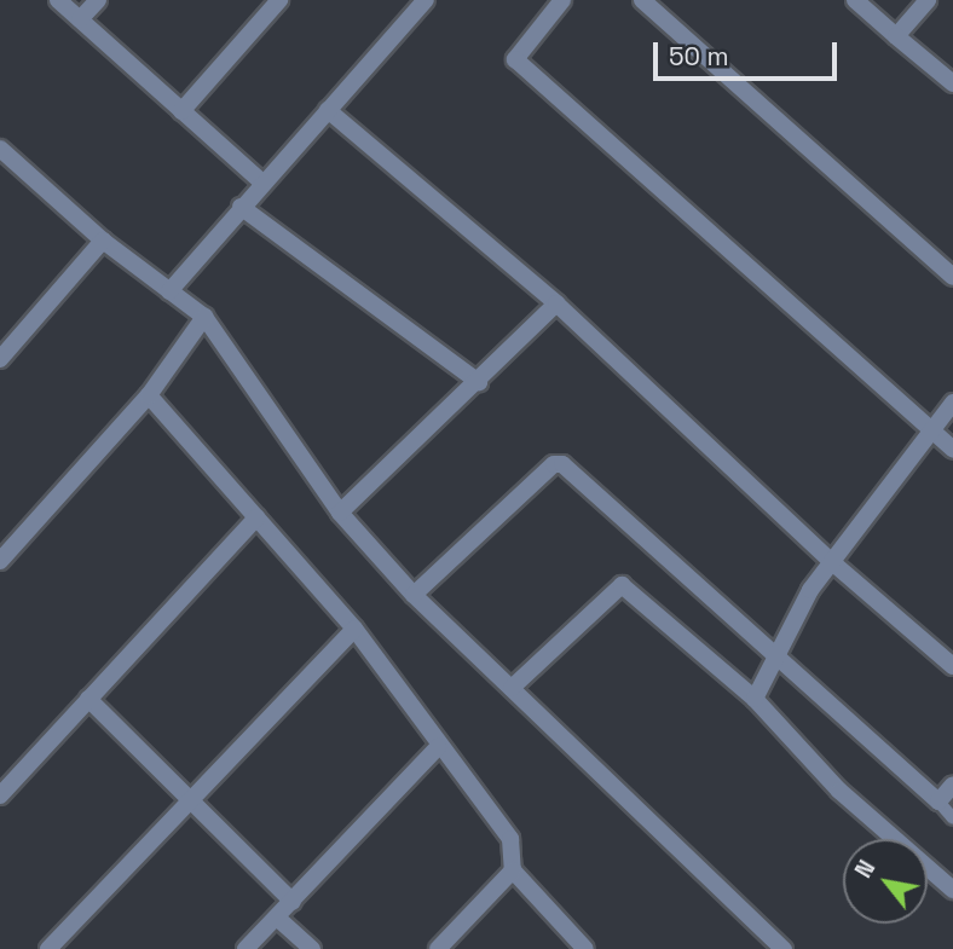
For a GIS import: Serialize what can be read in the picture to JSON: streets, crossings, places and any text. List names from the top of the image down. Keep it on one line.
{"scale_bar":"50 m","north":"top left"}
